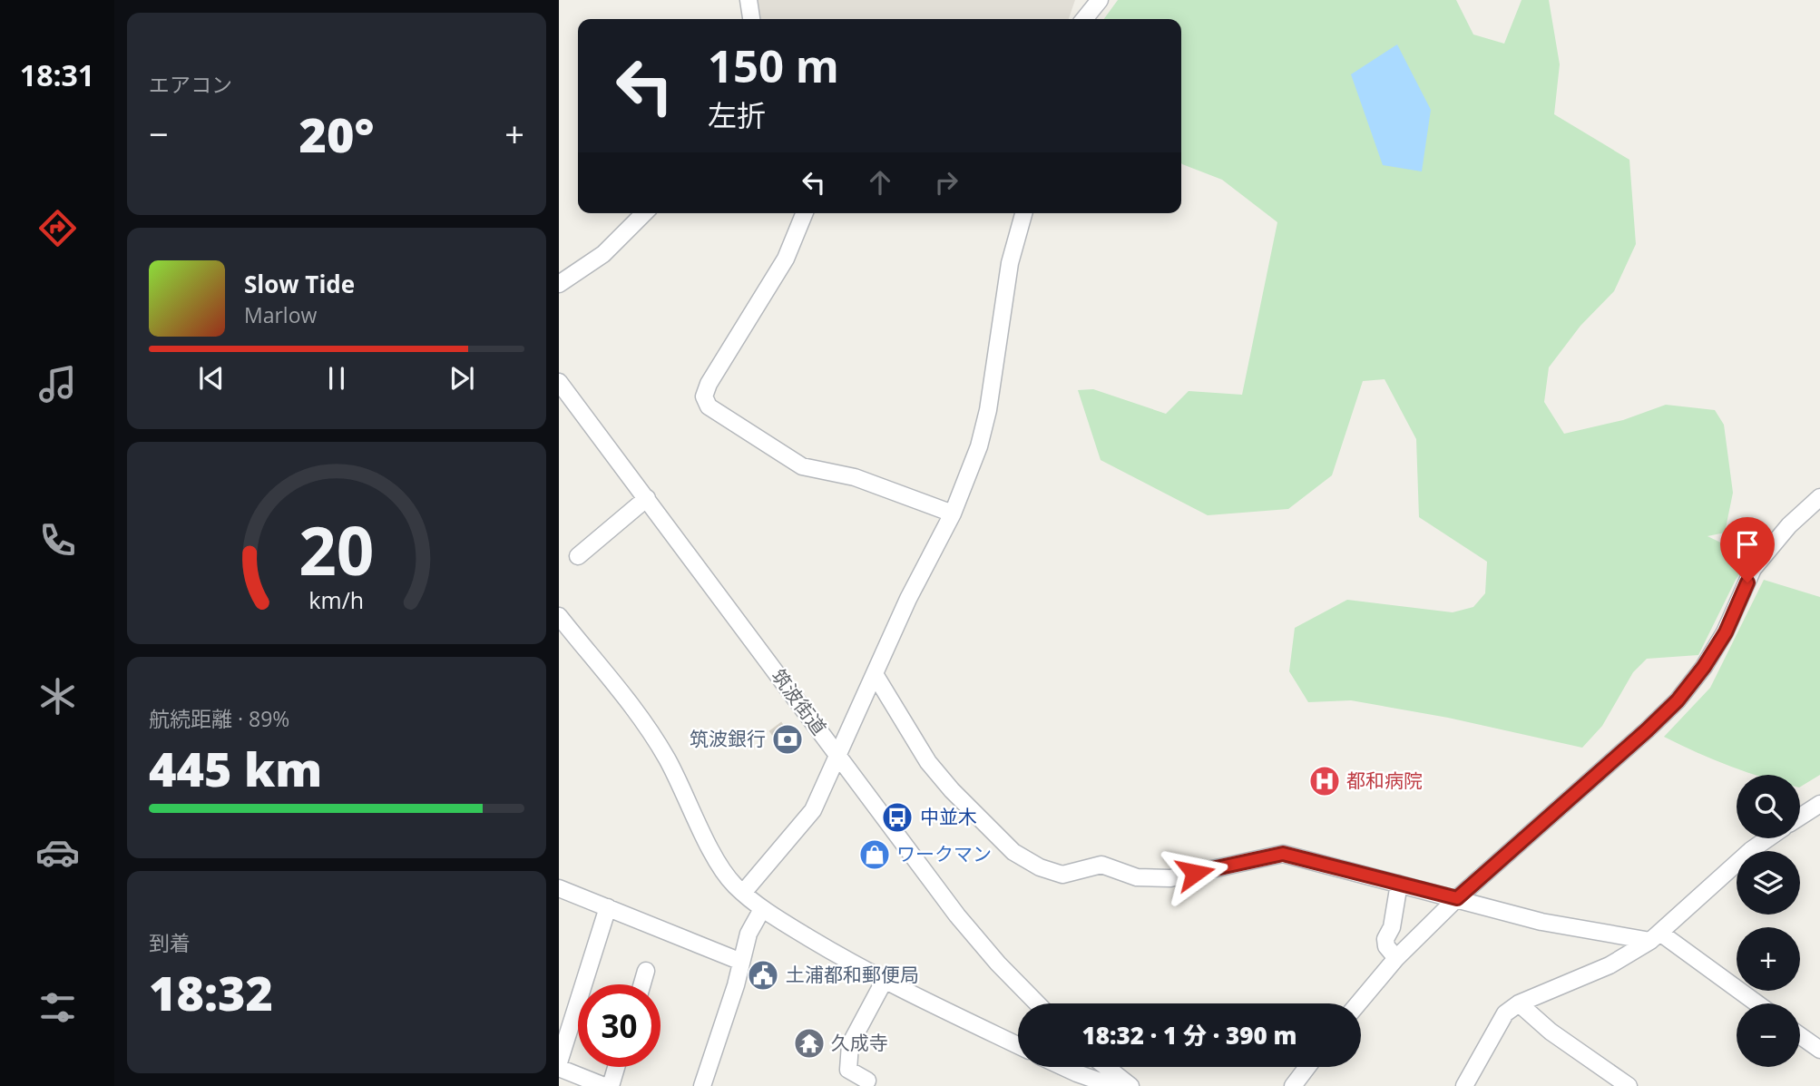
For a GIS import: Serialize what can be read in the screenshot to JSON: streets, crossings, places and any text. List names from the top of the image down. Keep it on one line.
{"streets":{"street":["筑波街道"]},"places":{"bank":["筑波銀行"],"hospital":["都和病院"],"bus stop":["中並木"],"shop":["ワークマン"],"public building":["土浦都和郵便局"],"temple":["久成寺"]},"page":{"tabs":"18:31","tile":["エアコン",["航続距離 · 89%","445 km"],["到着","18:32"]],"turn":["150 m","左折"],"heat":["−","20°","+"],"song":["Slow Tide","Marlow"],"map_buttons":["+","−"],"limit":"30","trip":"18:32 · 1 分 · 390 m","gauge":["20","km/h"]}}
